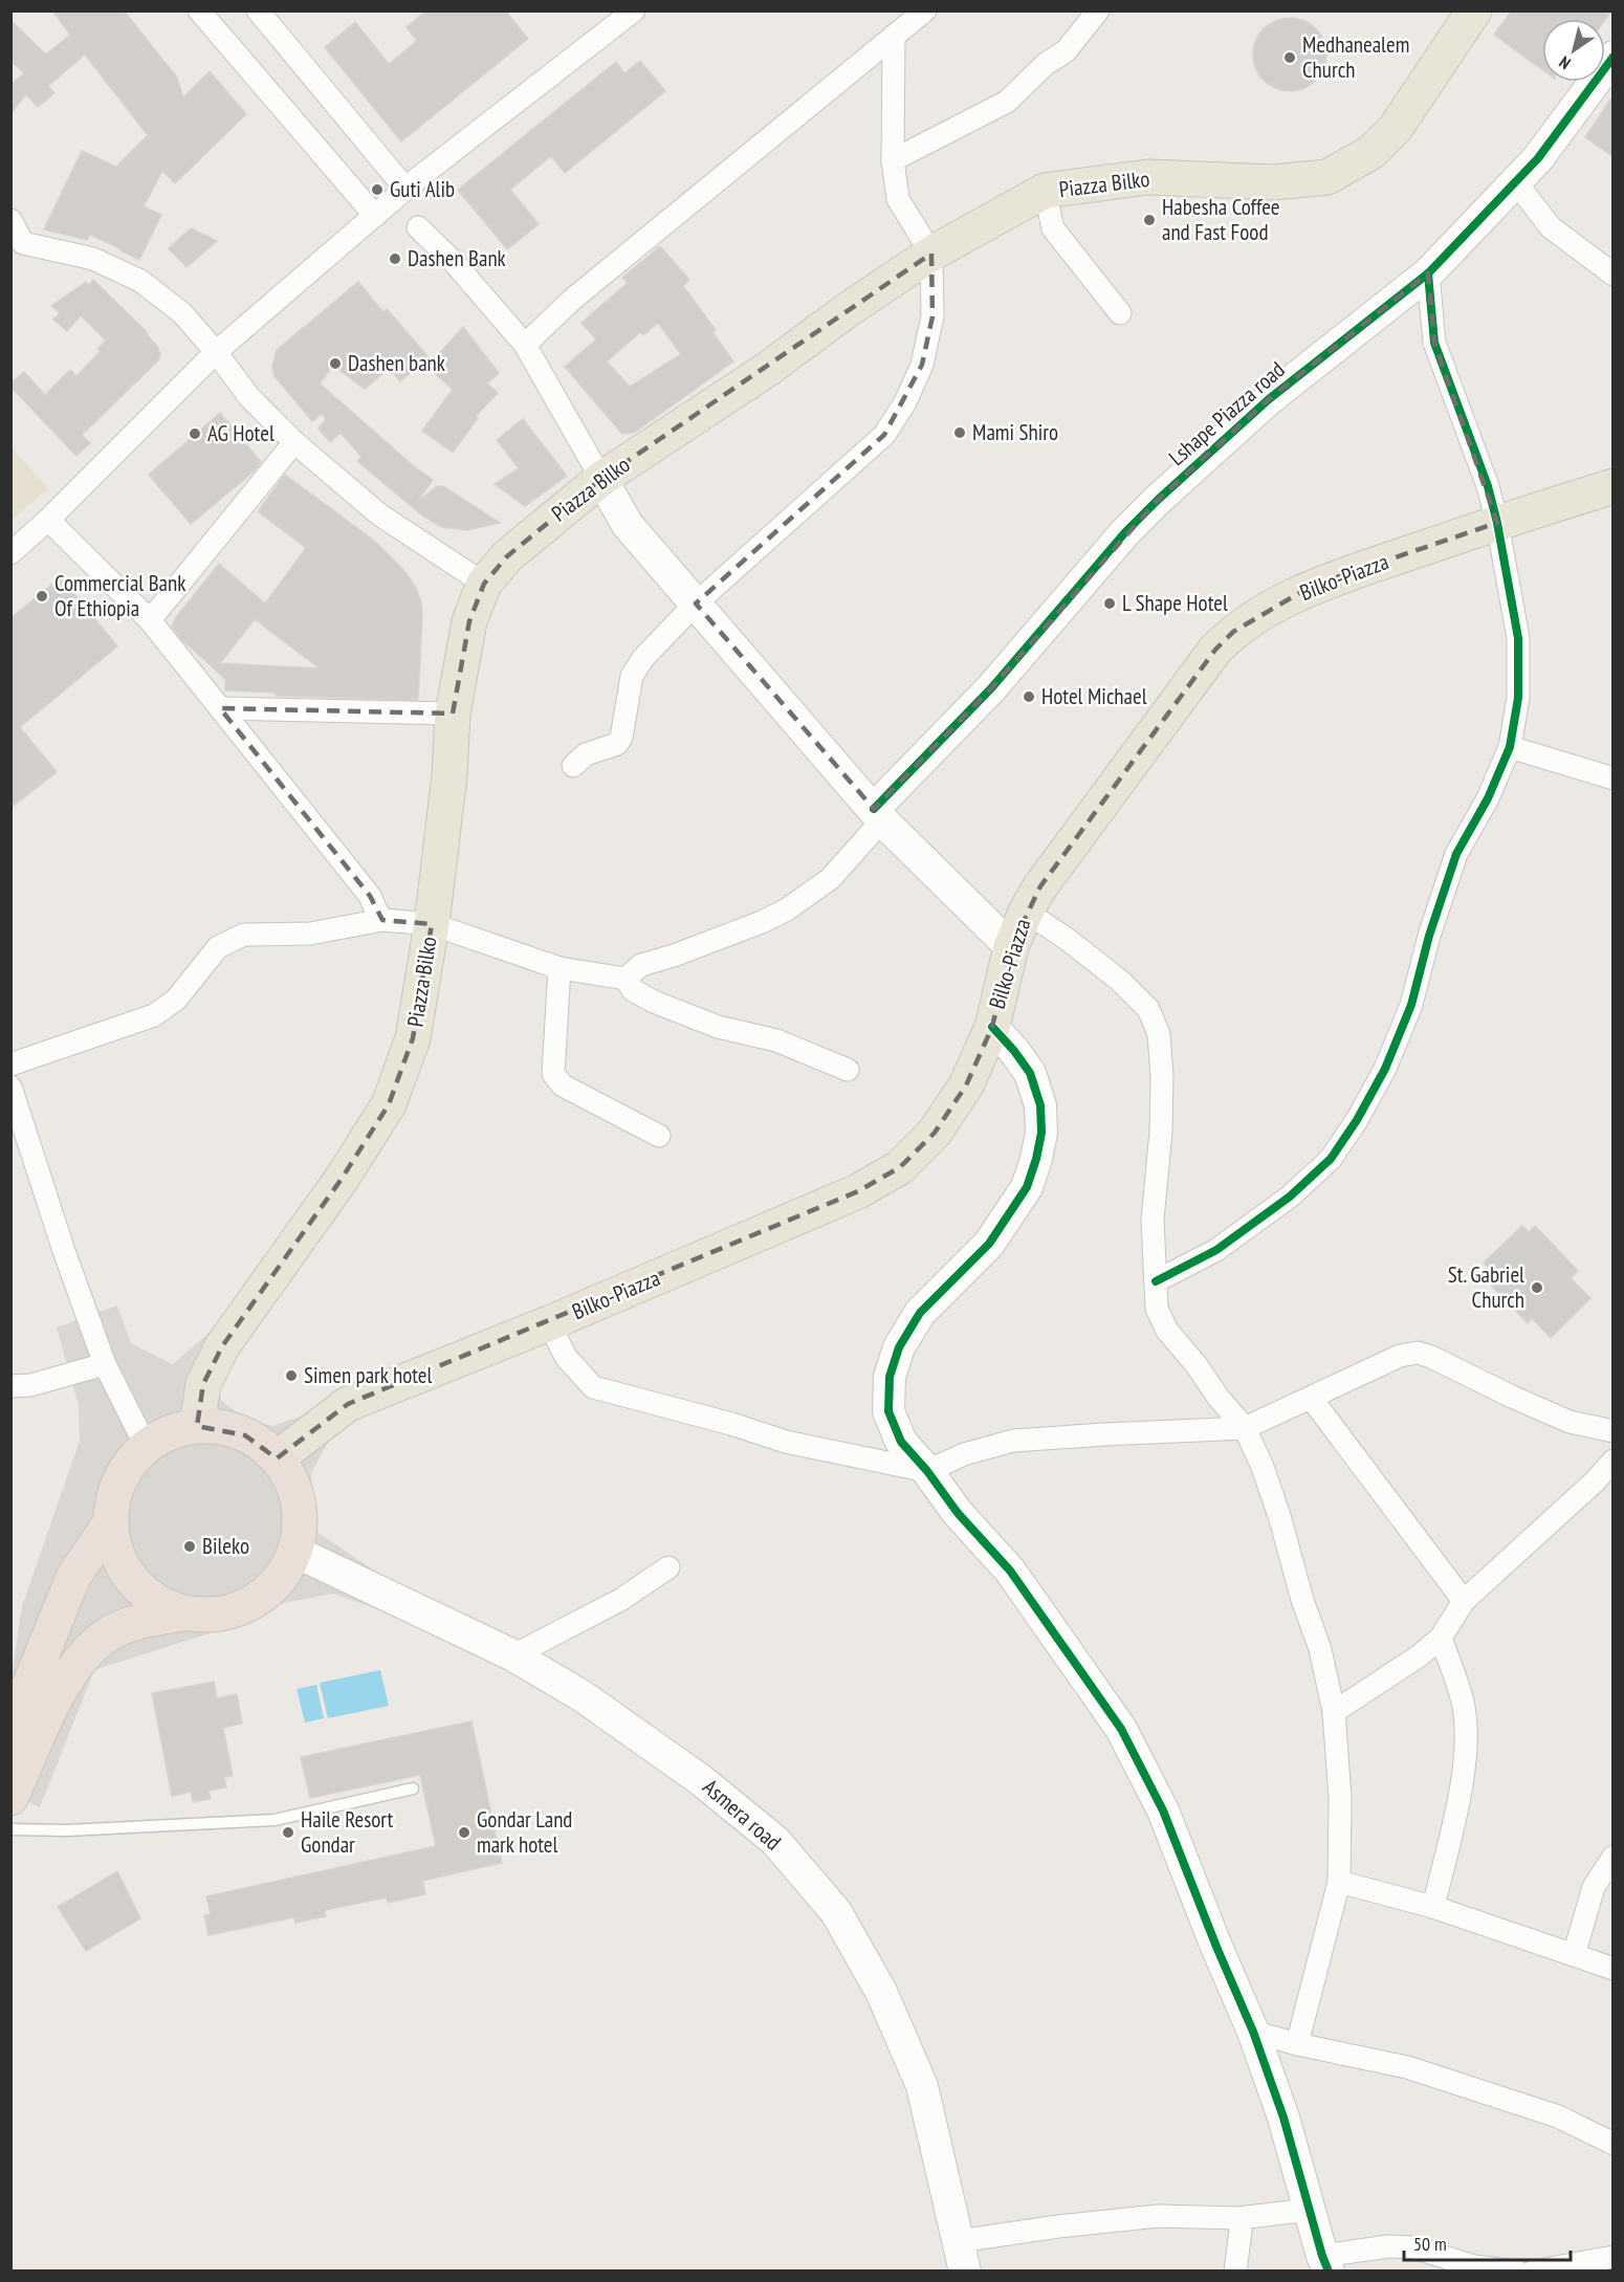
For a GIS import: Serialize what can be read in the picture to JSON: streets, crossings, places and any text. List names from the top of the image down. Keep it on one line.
{"streets":{"main road":["Piazza Bilko","Bilko-Piazza"],"street":["Lshape Piazza road","Asmera road"]},"crossings":[["Piazza Bilko","Bilko-Piazza"],["Piazza Bilko","Asmera road"],["Bilko-Piazza","Asmera road"]],"places":["Medhanealem Church","Guti Alib","Habesha Coffee and Fast Food","Dashen Bank","Dashen bank","Mami Shiro","AG Hotel","Commercial Bank Of Ethiopia","L Shape Hotel","Hotel Michael","St. Gabriel Church","Simen park hotel","Bileko","Haile Resort Gondar","Gondar Land mark hotel"],"scale_bar":"50 m","north":"bottom left"}
